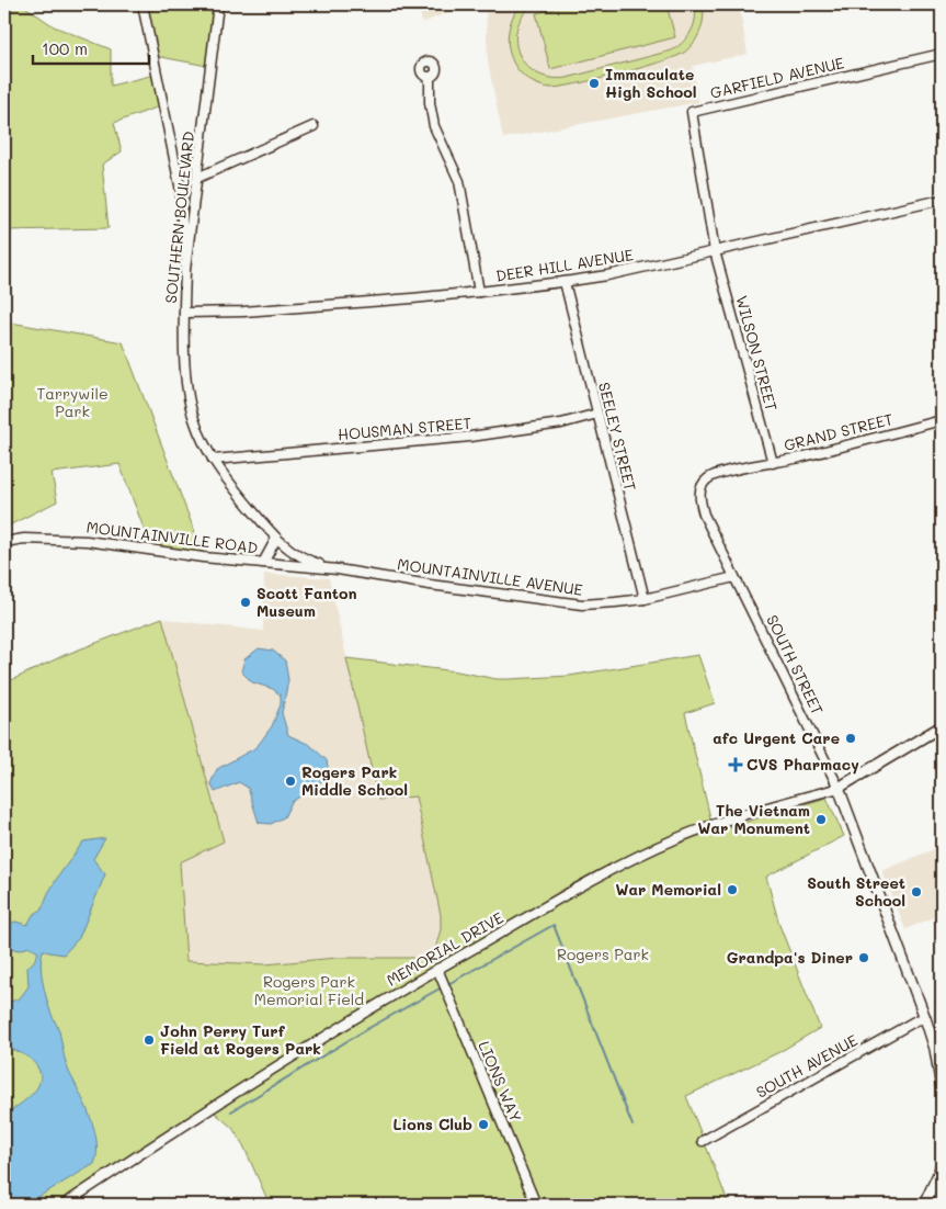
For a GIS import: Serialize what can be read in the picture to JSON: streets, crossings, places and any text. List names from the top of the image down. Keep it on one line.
{"streets":{"main road":["SOUTH STREET"],"street":["GARFIELD AVENUE","SOUTHERN BOULEVARD","DEER HILL AVENUE","WILSON STREET","HOUSMAN STREET","GRAND STREET","SEELEY STREET","MOUNTAINVILLE ROAD","MOUNTAINVILLE AVENUE","MEMORIAL DRIVE","SOUTH AVENUE","LIONS WAY"]},"crossings":[["GARFIELD AVENUE","DEER HILL AVENUE"],["GARFIELD AVENUE","WILSON STREET"],["SOUTHERN BOULEVARD","DEER HILL AVENUE"],["SOUTHERN BOULEVARD","HOUSMAN STREET"],["SOUTHERN BOULEVARD","MOUNTAINVILLE ROAD"],["SOUTHERN BOULEVARD","MOUNTAINVILLE AVENUE"],["DEER HILL AVENUE","WILSON STREET"],["DEER HILL AVENUE","SEELEY STREET"],["WILSON STREET","GRAND STREET"],["HOUSMAN STREET","SEELEY STREET"],["GRAND STREET","SOUTH STREET"],["SEELEY STREET","MOUNTAINVILLE AVENUE"],["MOUNTAINVILLE ROAD","MOUNTAINVILLE AVENUE"],["MOUNTAINVILLE AVENUE","SOUTH STREET"],["SOUTH STREET","MEMORIAL DRIVE"],["SOUTH STREET","SOUTH AVENUE"],["MEMORIAL DRIVE","LIONS WAY"]],"parks":["Tarrywile Park","Rogers Park","Rogers Park Memorial Field"],"places":{"other":["Immaculate High School","Scott Fanton Museum","afc Urgent Care","Rogers Park Middle School","The Vietnam War Monument","War Memorial","South Street School","Grandpa's Diner","John Perry Turf Field at Rogers Park","Lions Club"],"health":["CVS Pharmacy"]},"scale_bar":"100 m"}
